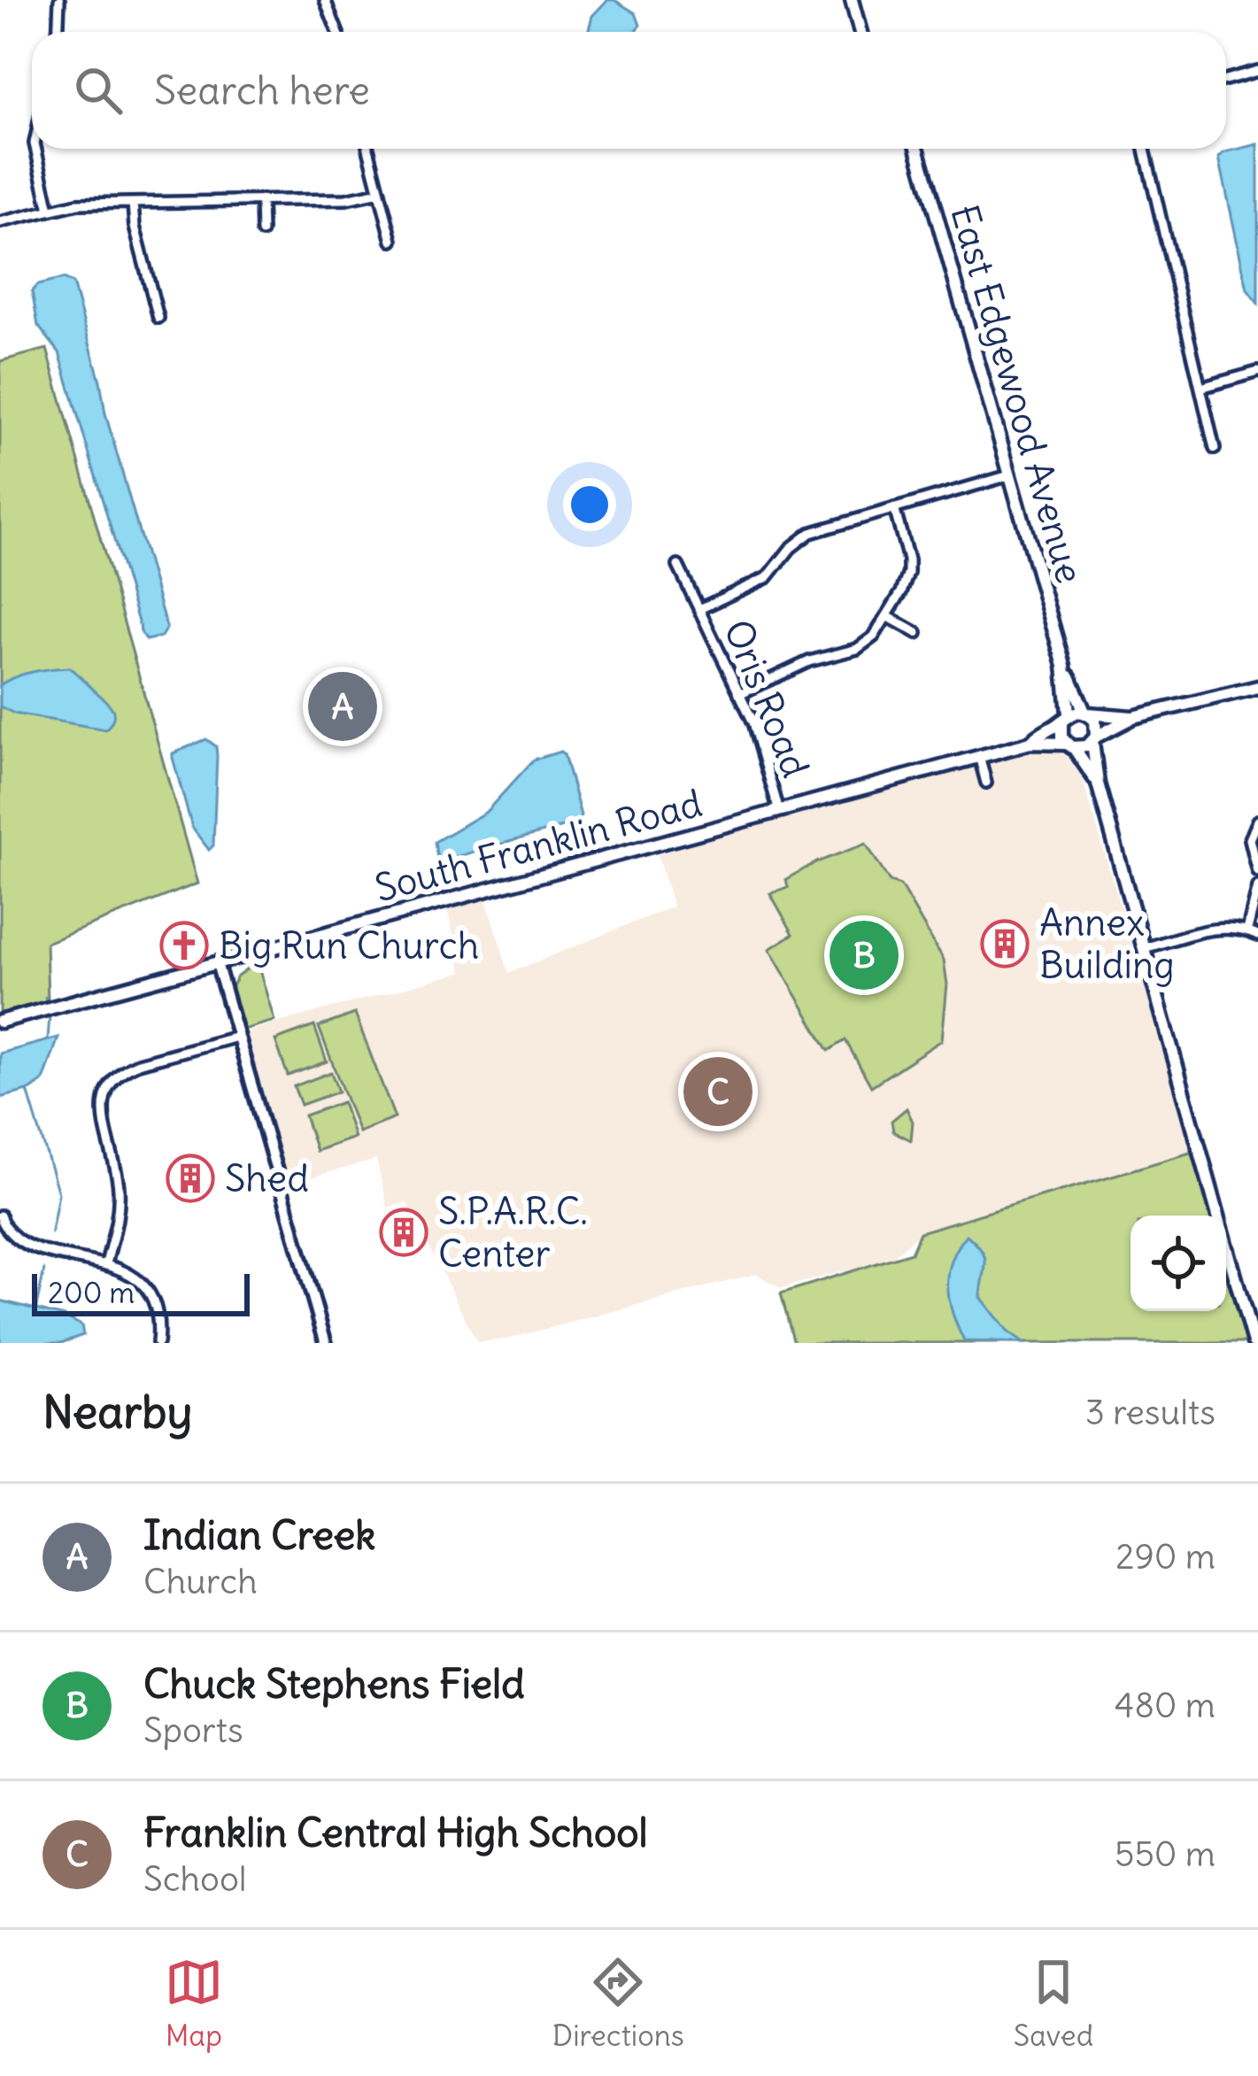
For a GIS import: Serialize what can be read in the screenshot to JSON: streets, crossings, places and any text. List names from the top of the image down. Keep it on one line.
{"streets":{"main road":["East Edgewood Avenue","South Franklin Road"],"street":["Oris Road"]},"crossings":[["Oris Road","South Franklin Road"]],"places":{"building":["Annex Building","Shed","S.P.A.R.C. Center"],"church":["Big Run Church"]},"scale_bar":"200 m","page":{"search":"Search here","pins":["A","B","C"],"scale":"200 m","heading":["Nearby","3 results"],"list":[{"mark":"A","name":"Indian Creek","note":"Church","value":"290 m"},{"mark":"B","name":"Chuck Stephens Field","note":"Sports","value":"480 m"},{"mark":"C","name":"Franklin Central High School","note":"School","value":"550 m"}],"nav":["Map","Directions","Saved"]}}
